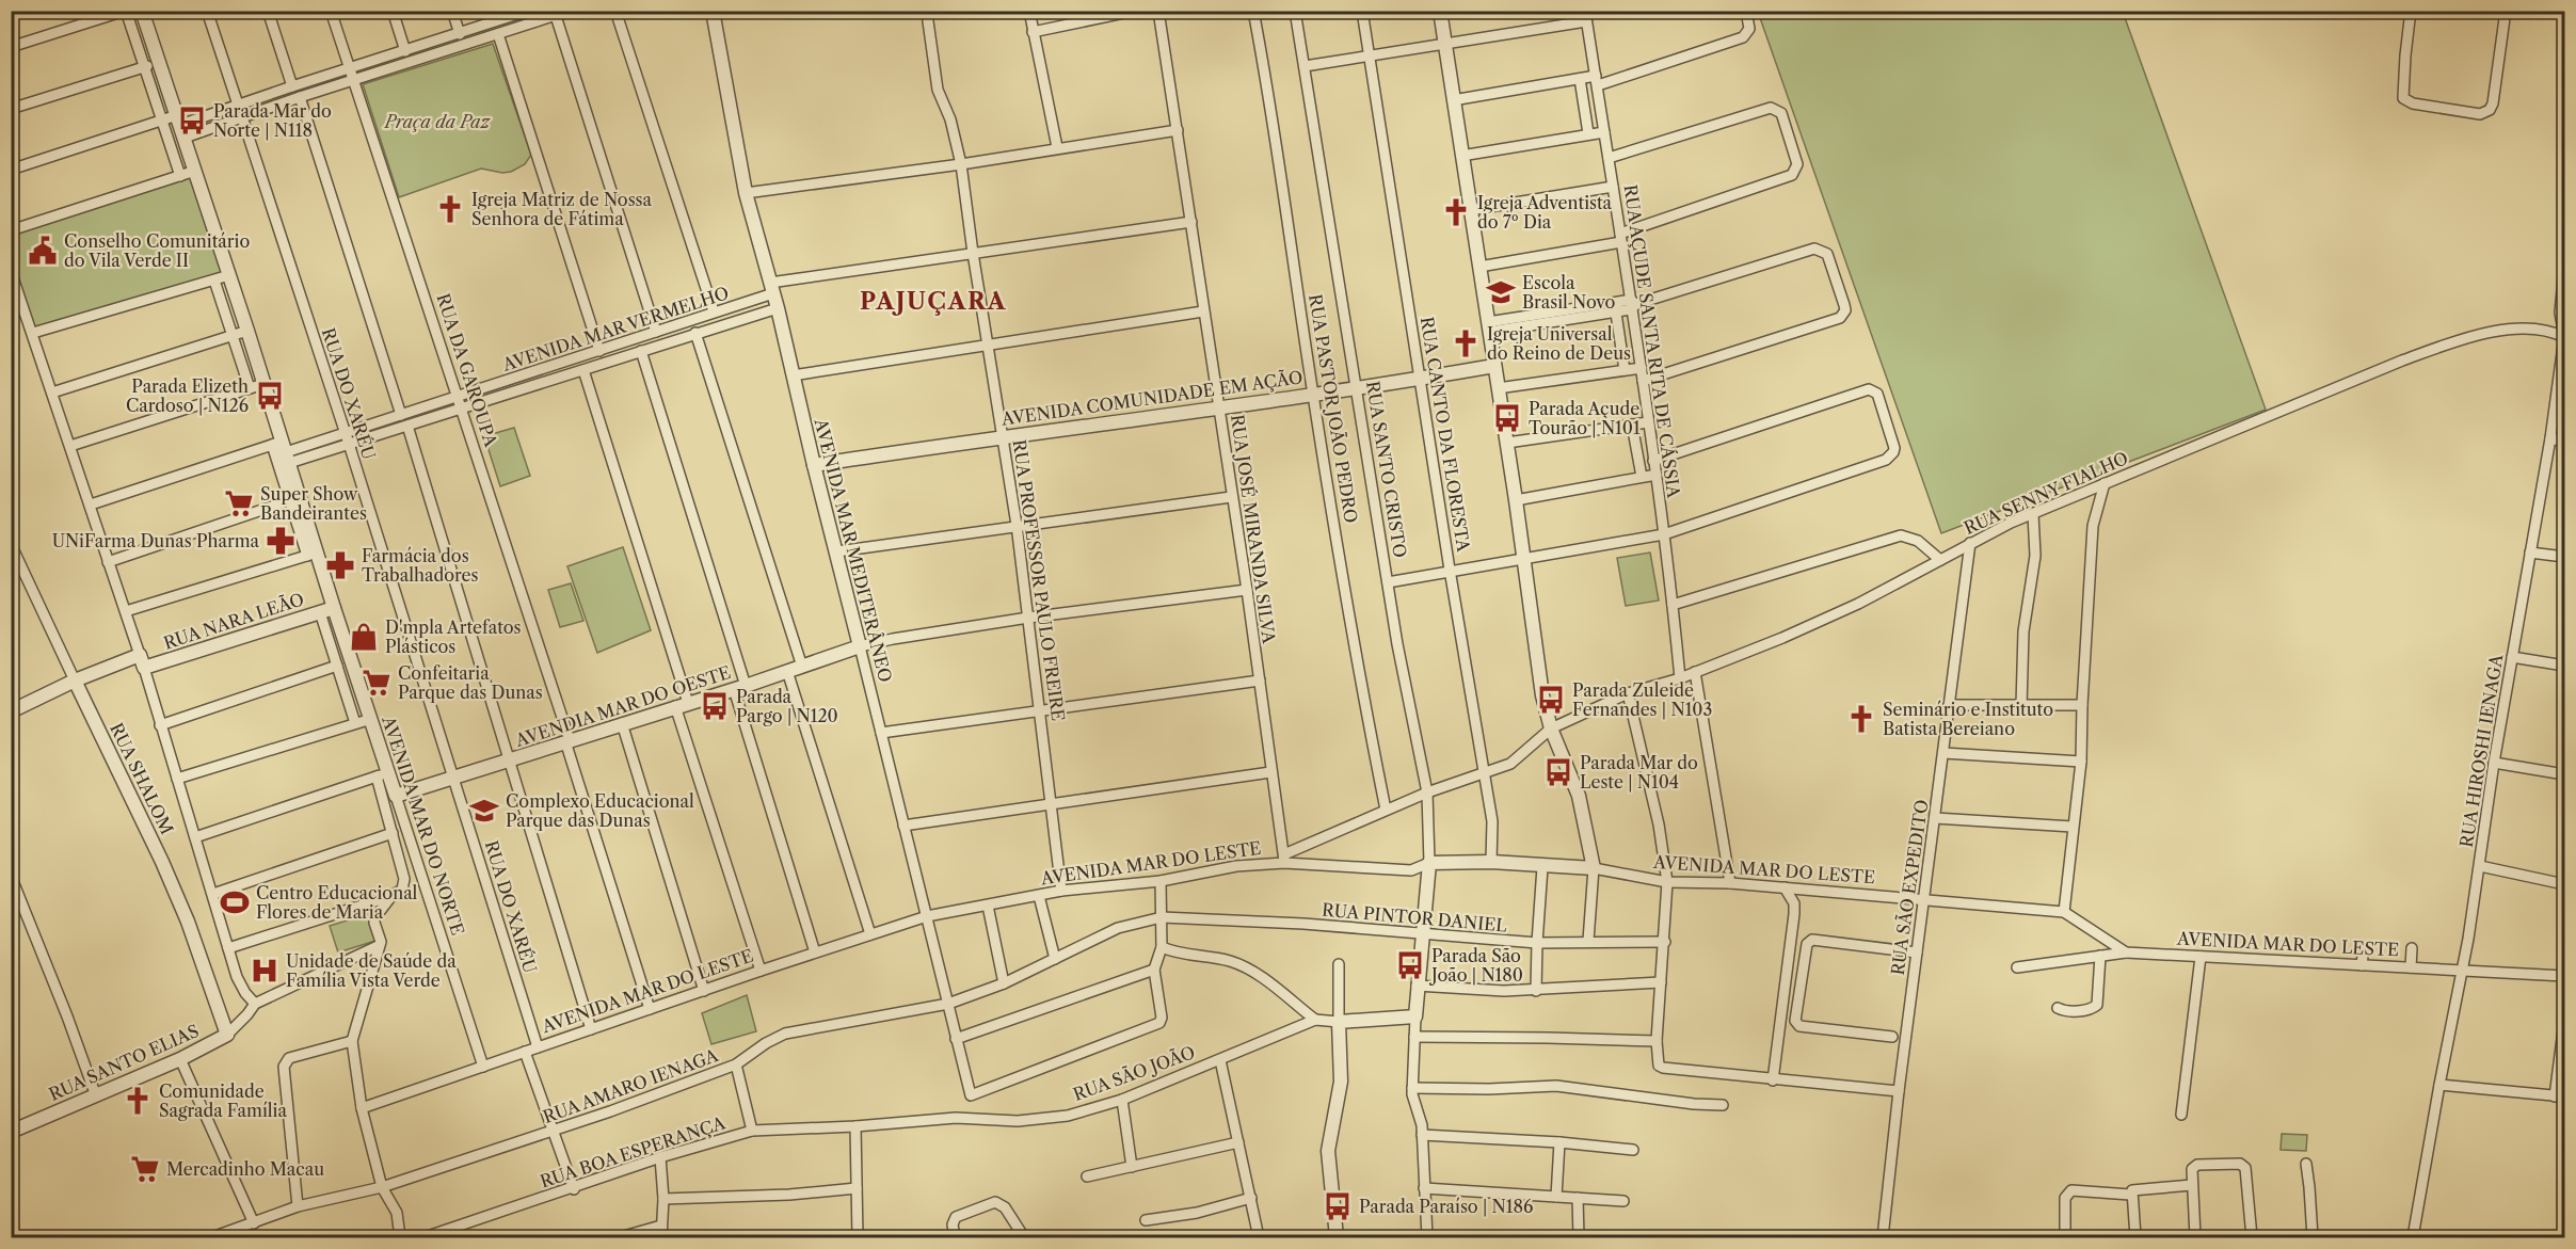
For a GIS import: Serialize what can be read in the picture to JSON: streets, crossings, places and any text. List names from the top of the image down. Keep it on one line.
{"streets":{"street":["AVENIDA MAR VERMELHO","RUA AÇUDE SANTA RITA DE CÁSSIA","RUA DA GAROUPA","RUA DO XARÉU","AVENIDA COMUNIDADE EM AÇÃO","RUA PASTOR JOÃO PEDRO","RUA CANTO DA FLORESTA","RUA SANTO CRISTO","RUA SENNY FIALHO","RUA JOSÉ MIRANDA SILVA","AVENIDA MAR MEDITERÂNEO","RUA PROFESSOR PAULO FREIRE","RUA NARA LEÃO","AVENDIA MAR DO OESTE","RUA HIROSHI IENAGA","RUA SHALOM","AVENIDA MAR DO NORTE","AVENIDA MAR DO LESTE","RUA SÃO EXPEDITO","RUA PINTOR DANIEL","RUA SANTO ELIAS","RUA SÃO JOÃO","RUA AMARO IENAGA","RUA BOA ESPERANÇA"]},"crossings":[["AVENIDA MAR VERMELHO","RUA DA GAROUPA"],["AVENIDA MAR VERMELHO","RUA DO XARÉU"],["AVENIDA MAR VERMELHO","RUA JOSÉ MIRANDA SILVA"],["AVENIDA MAR VERMELHO","AVENIDA MAR MEDITERÂNEO"],["AVENIDA MAR VERMELHO","RUA PROFESSOR PAULO FREIRE"],["AVENIDA MAR VERMELHO","AVENIDA MAR DO NORTE"],["RUA AÇUDE SANTA RITA DE CÁSSIA","RUA SENNY FIALHO"],["RUA DA GAROUPA","AVENDIA MAR DO OESTE"],["RUA DA GAROUPA","AVENIDA MAR DO LESTE"],["RUA DO XARÉU","AVENDIA MAR DO OESTE"],["RUA DO XARÉU","AVENIDA MAR DO LESTE"],["AVENIDA COMUNIDADE EM AÇÃO","RUA PASTOR JOÃO PEDRO"],["AVENIDA COMUNIDADE EM AÇÃO","RUA CANTO DA FLORESTA"],["AVENIDA COMUNIDADE EM AÇÃO","RUA SANTO CRISTO"],["AVENIDA COMUNIDADE EM AÇÃO","RUA JOSÉ MIRANDA SILVA"],["AVENIDA COMUNIDADE EM AÇÃO","AVENIDA MAR MEDITERÂNEO"],["AVENIDA COMUNIDADE EM AÇÃO","RUA PROFESSOR PAULO FREIRE"],["RUA PASTOR JOÃO PEDRO","RUA SENNY FIALHO"],["RUA CANTO DA FLORESTA","RUA SENNY FIALHO"],["RUA CANTO DA FLORESTA","AVENIDA MAR DO LESTE"],["RUA SANTO CRISTO","RUA SENNY FIALHO"],["RUA SANTO CRISTO","AVENIDA MAR DO LESTE"],["RUA SANTO CRISTO","RUA PINTOR DANIEL"],["RUA SANTO CRISTO","RUA SÃO JOÃO"],["RUA SENNY FIALHO","RUA JOSÉ MIRANDA SILVA"],["RUA SENNY FIALHO","RUA HIROSHI IENAGA"],["RUA SENNY FIALHO","AVENIDA MAR DO LESTE"],["RUA SENNY FIALHO","RUA SÃO EXPEDITO"],["RUA JOSÉ MIRANDA SILVA","AVENIDA MAR DO LESTE"],["AVENIDA MAR MEDITERÂNEO","AVENDIA MAR DO OESTE"],["AVENIDA MAR MEDITERÂNEO","AVENIDA MAR DO LESTE"],["AVENIDA MAR MEDITERÂNEO","RUA SÃO JOÃO"],["AVENIDA MAR MEDITERÂNEO","RUA AMARO IENAGA"],["RUA PROFESSOR PAULO FREIRE","AVENIDA MAR DO LESTE"],["RUA NARA LEÃO","AVENIDA MAR DO NORTE"],["AVENDIA MAR DO OESTE","AVENIDA MAR DO NORTE"],["RUA HIROSHI IENAGA","AVENIDA MAR DO LESTE"],["RUA SHALOM","RUA SANTO ELIAS"],["AVENIDA MAR DO NORTE","AVENIDA MAR DO LESTE"],["AVENIDA MAR DO LESTE","RUA SÃO EXPEDITO"],["RUA PINTOR DANIEL","RUA AMARO IENAGA"],["RUA SÃO JOÃO","RUA BOA ESPERANÇA"]],"districts":["PAJUÇARA"],"parks":["Praça da Paz"],"places":{"bus stop":["Parada Mar do Norte | N118","Parada Elizeth Cardoso | N126","Parada Açude Tourão | N101","Parada Zuleide Fernandes | N103","Parada Pargo | N120","Parada Mar do Leste | N104","Parada São João | N180","Parada Paraíso | N186"],"church":["Igreja Matriz de Nossa Senhora de Fátima","Igreja Adventista do 7º Dia","Igreja Universal do Reino de Deus","Seminário e Instituto Batista Bereiano","Comunidade Sagrada Família"],"public building":["Conselho Comunitário do Vila Verde II"],"school or university":["Escola Brasil Novo","Complexo Educacional Parque das Dunas"],"supermarket":["Super Show Bandeirantes","Confeitaria Parque das Dunas","Mercadinho Macau"],"pharmacy":["UNiFarma Dunas Pharma","Farmácia dos Trabalhadores"],"shop":["D'mpla Artefatos Plásticos"],"sports":["Centro Educacional Flores de Maria"],"hospital":["Unidade de Saúde da Família Vista Verde"]}}
